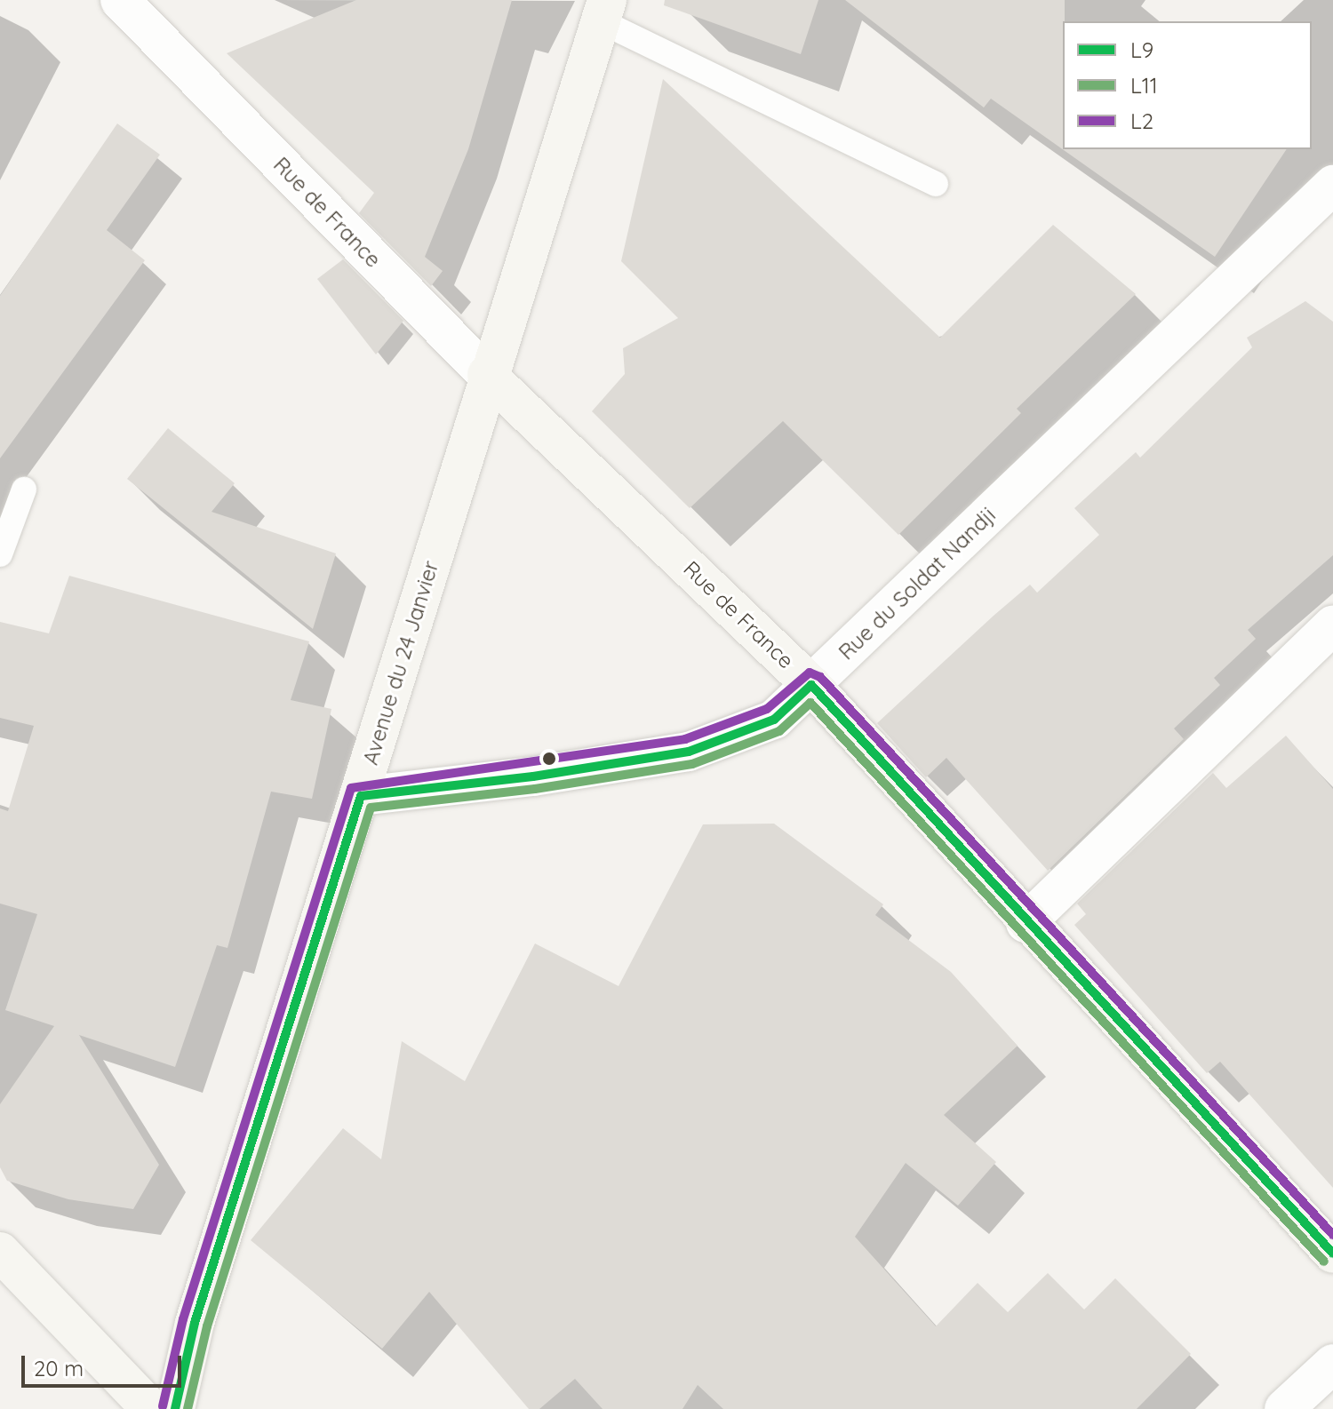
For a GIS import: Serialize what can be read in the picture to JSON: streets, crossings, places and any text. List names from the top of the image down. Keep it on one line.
{"streets":{"street":["Rue de France","Rue du Soldat Nandji","Avenue du 24 Janvier"]},"crossings":[["Rue de France","Rue du Soldat Nandji"],["Rue de France","Avenue du 24 Janvier"],["Rue du Soldat Nandji","Avenue du 24 Janvier"]],"lines":["transit line L2","transit line L9","transit line L11"],"legend":["L9","L11","L2"],"scale_bar":"20 m"}
